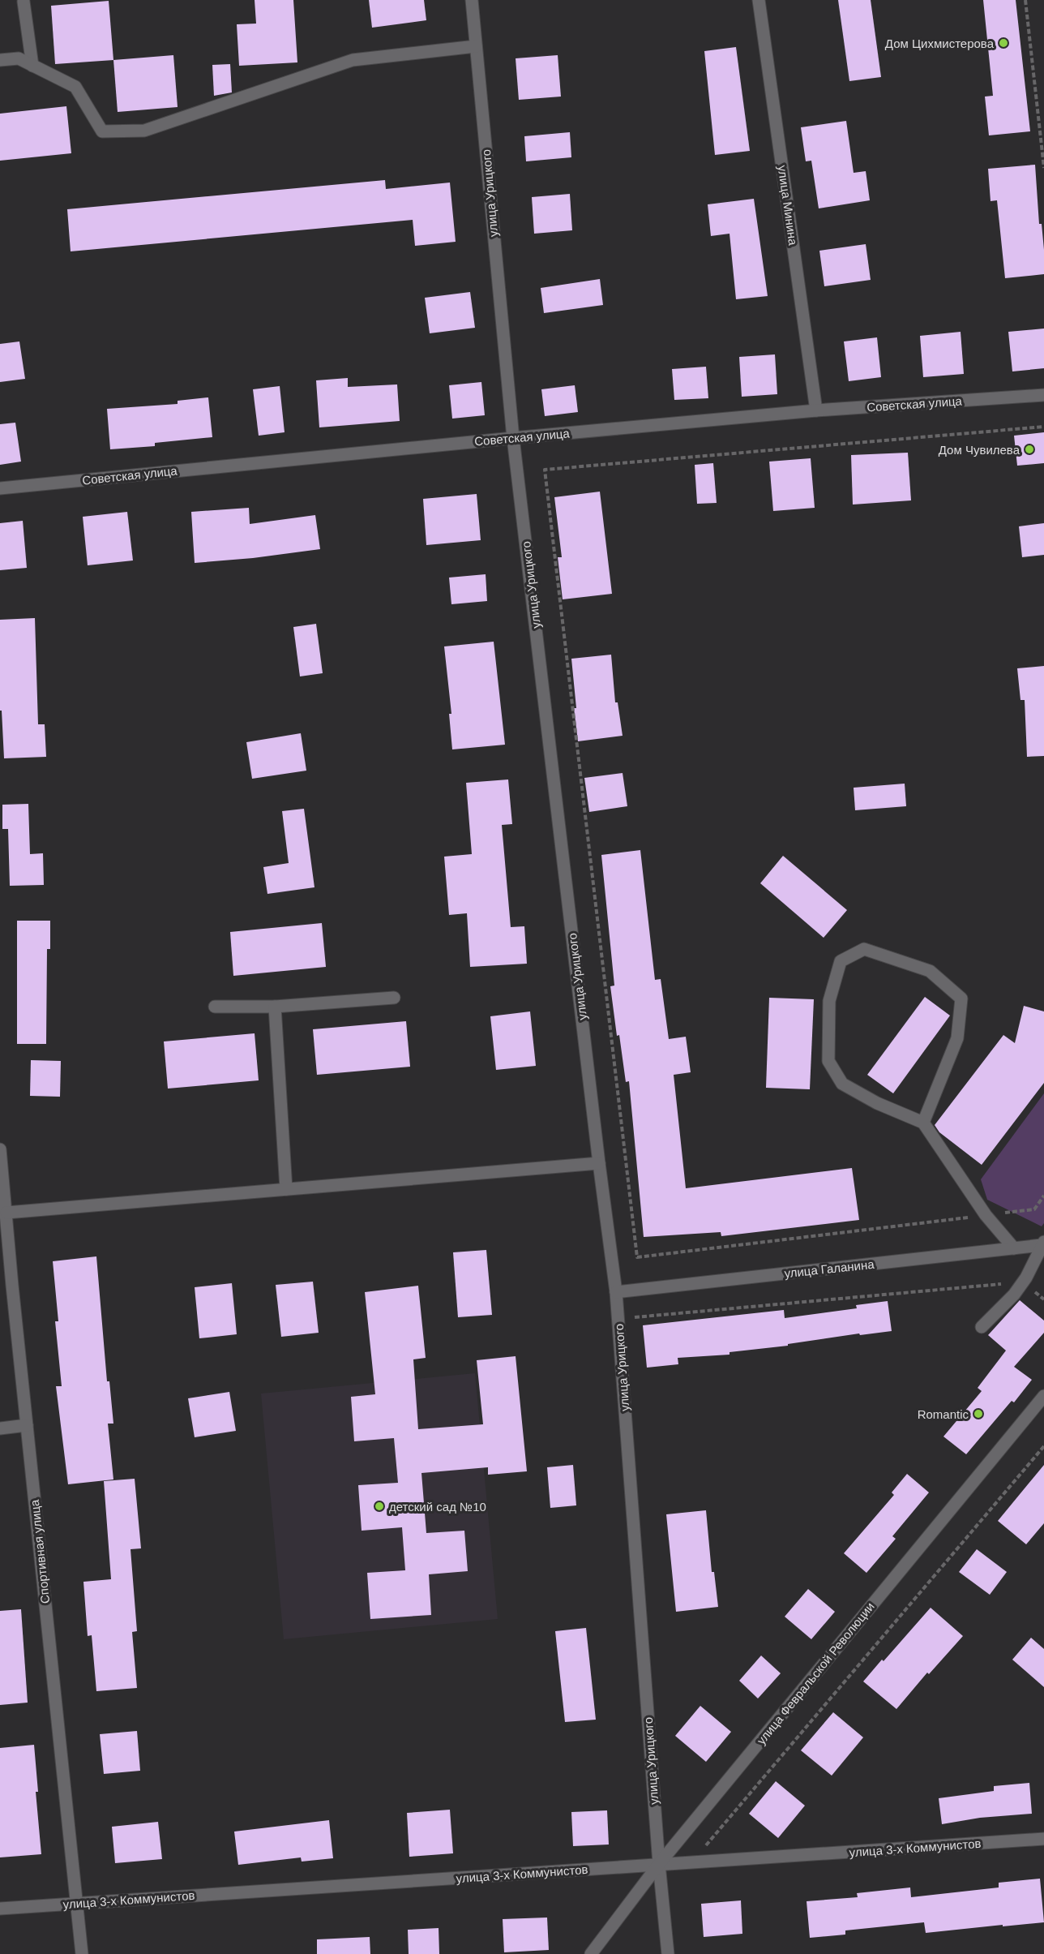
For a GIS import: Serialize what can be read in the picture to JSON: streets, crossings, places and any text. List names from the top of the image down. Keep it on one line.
{"streets":{"street":["улица Урицкого","улица Минина","Советская улица","улица Галанина","Спортивная улица","улица Февральской Революции","улица 3-х Коммунистов"]},"crossings":[["улица Урицкого","Советская улица"],["улица Урицкого","улица Галанина"],["улица Урицкого","улица Февральской Революции"],["улица Урицкого","улица 3-х Коммунистов"],["улица Минина","Советская улица"],["Спортивная улица","улица 3-х Коммунистов"],["улица Февральской Революции","улица 3-х Коммунистов"]],"places":["Дом Цихмистерова","Дом Чувилева","Romantic","детский сад №10"]}
